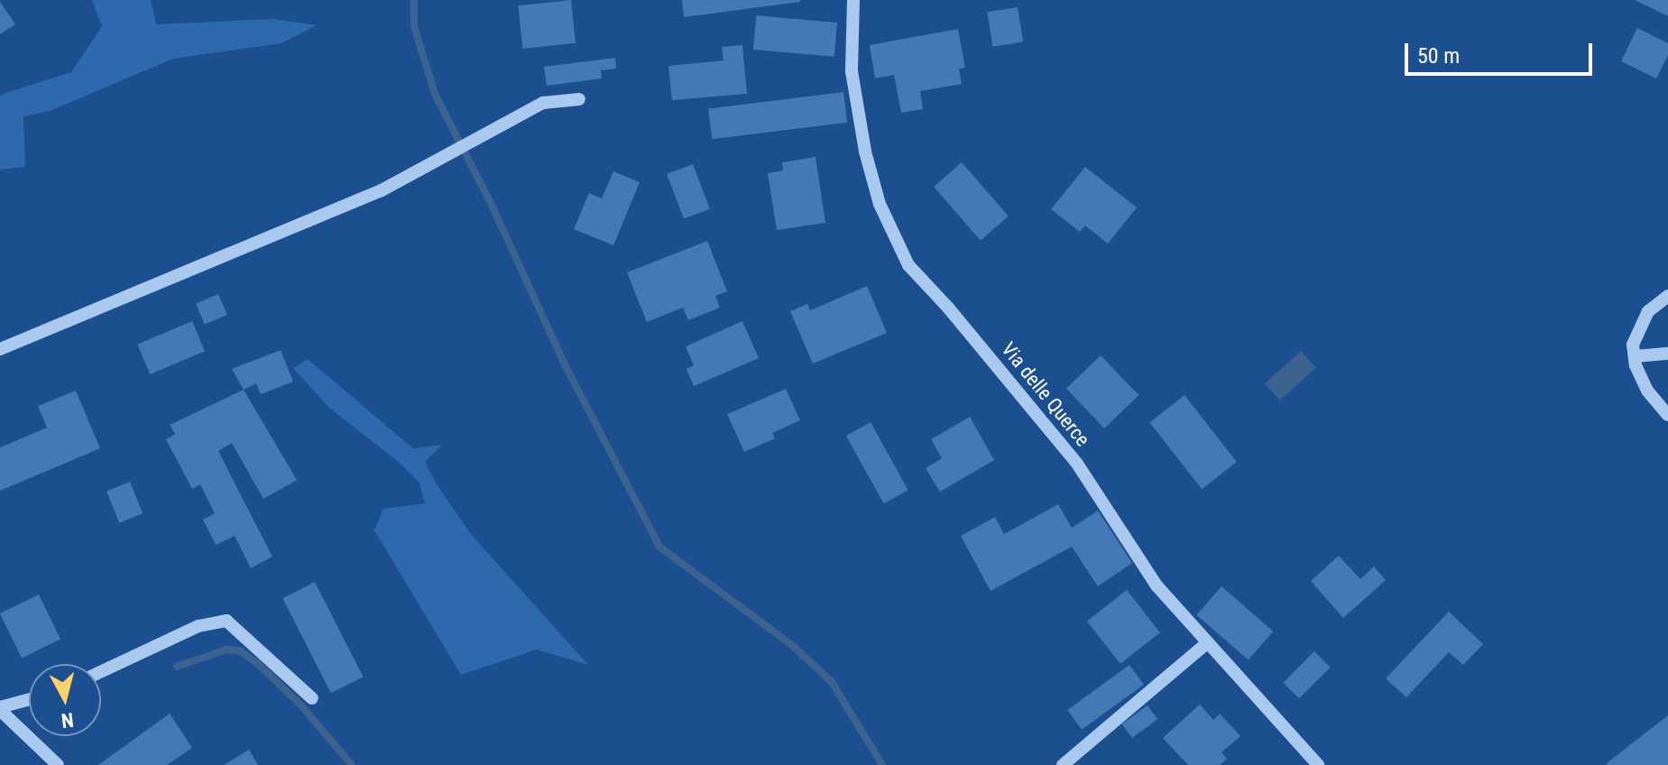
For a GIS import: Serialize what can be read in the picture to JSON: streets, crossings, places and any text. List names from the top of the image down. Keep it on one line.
{"streets":{"street":["Via delle Querce"]},"scale_bar":"50 m","north":"bottom"}
